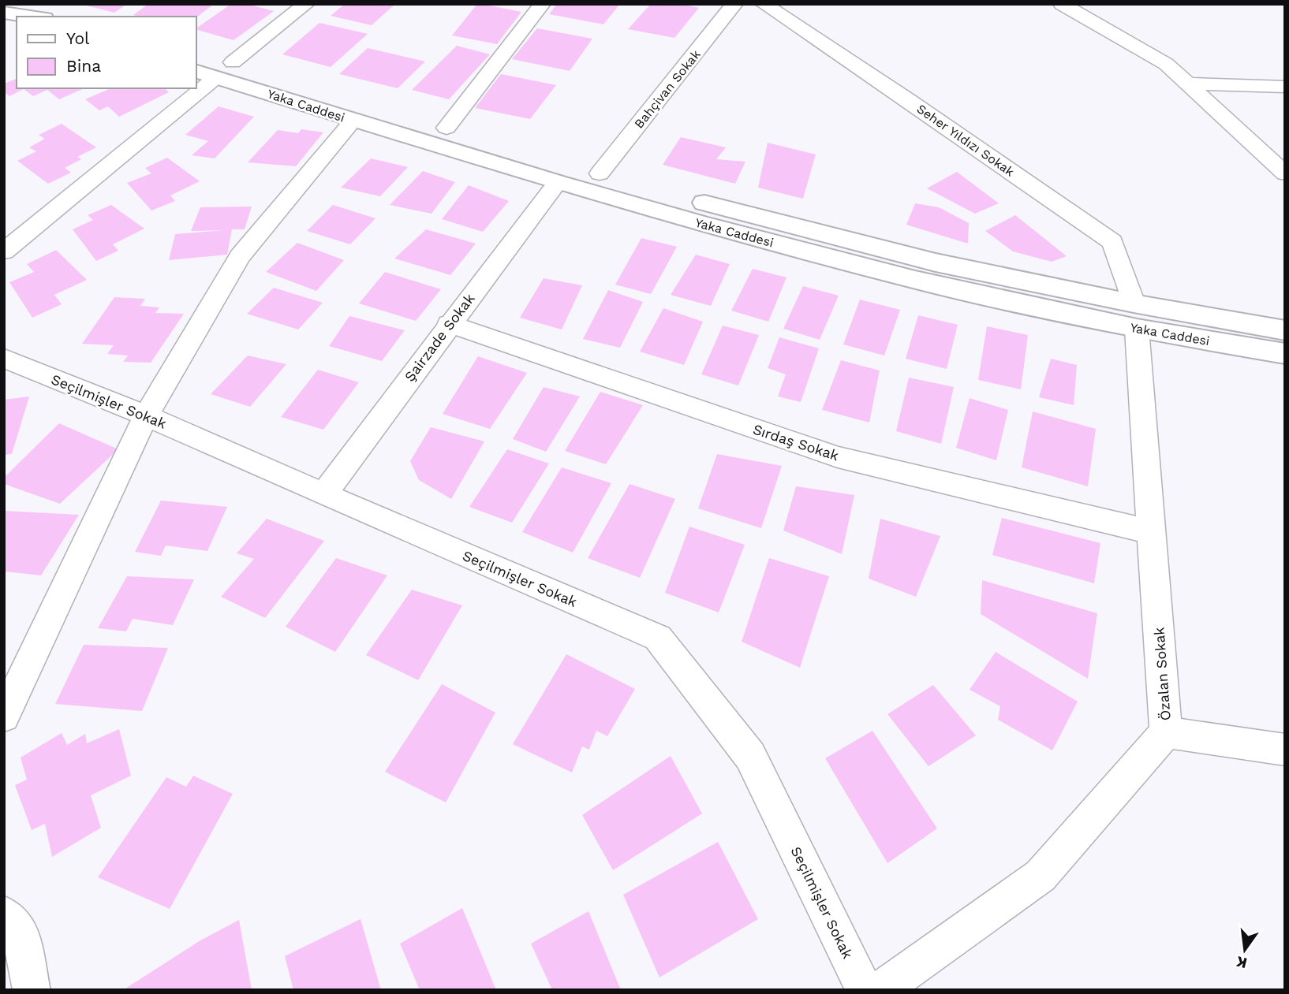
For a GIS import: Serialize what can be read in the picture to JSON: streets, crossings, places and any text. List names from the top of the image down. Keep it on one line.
{"streets":{"street":["Bahçivan Sokak","Yaka Caddesi","Seher Yıldızı Sokak","Şairzade Sokak","Seçilmişler Sokak","Sırdaş Sokak","Özalan Sokak"]},"crossings":[["Bahçivan Sokak","Yaka Caddesi"],["Yaka Caddesi","Seher Yıldızı Sokak"],["Yaka Caddesi","Şairzade Sokak"],["Yaka Caddesi","Özalan Sokak"],["Seher Yıldızı Sokak","Özalan Sokak"],["Şairzade Sokak","Seçilmişler Sokak"],["Şairzade Sokak","Sırdaş Sokak"],["Sırdaş Sokak","Özalan Sokak"]],"legend":["Yol","Bina"],"north":"bottom"}
